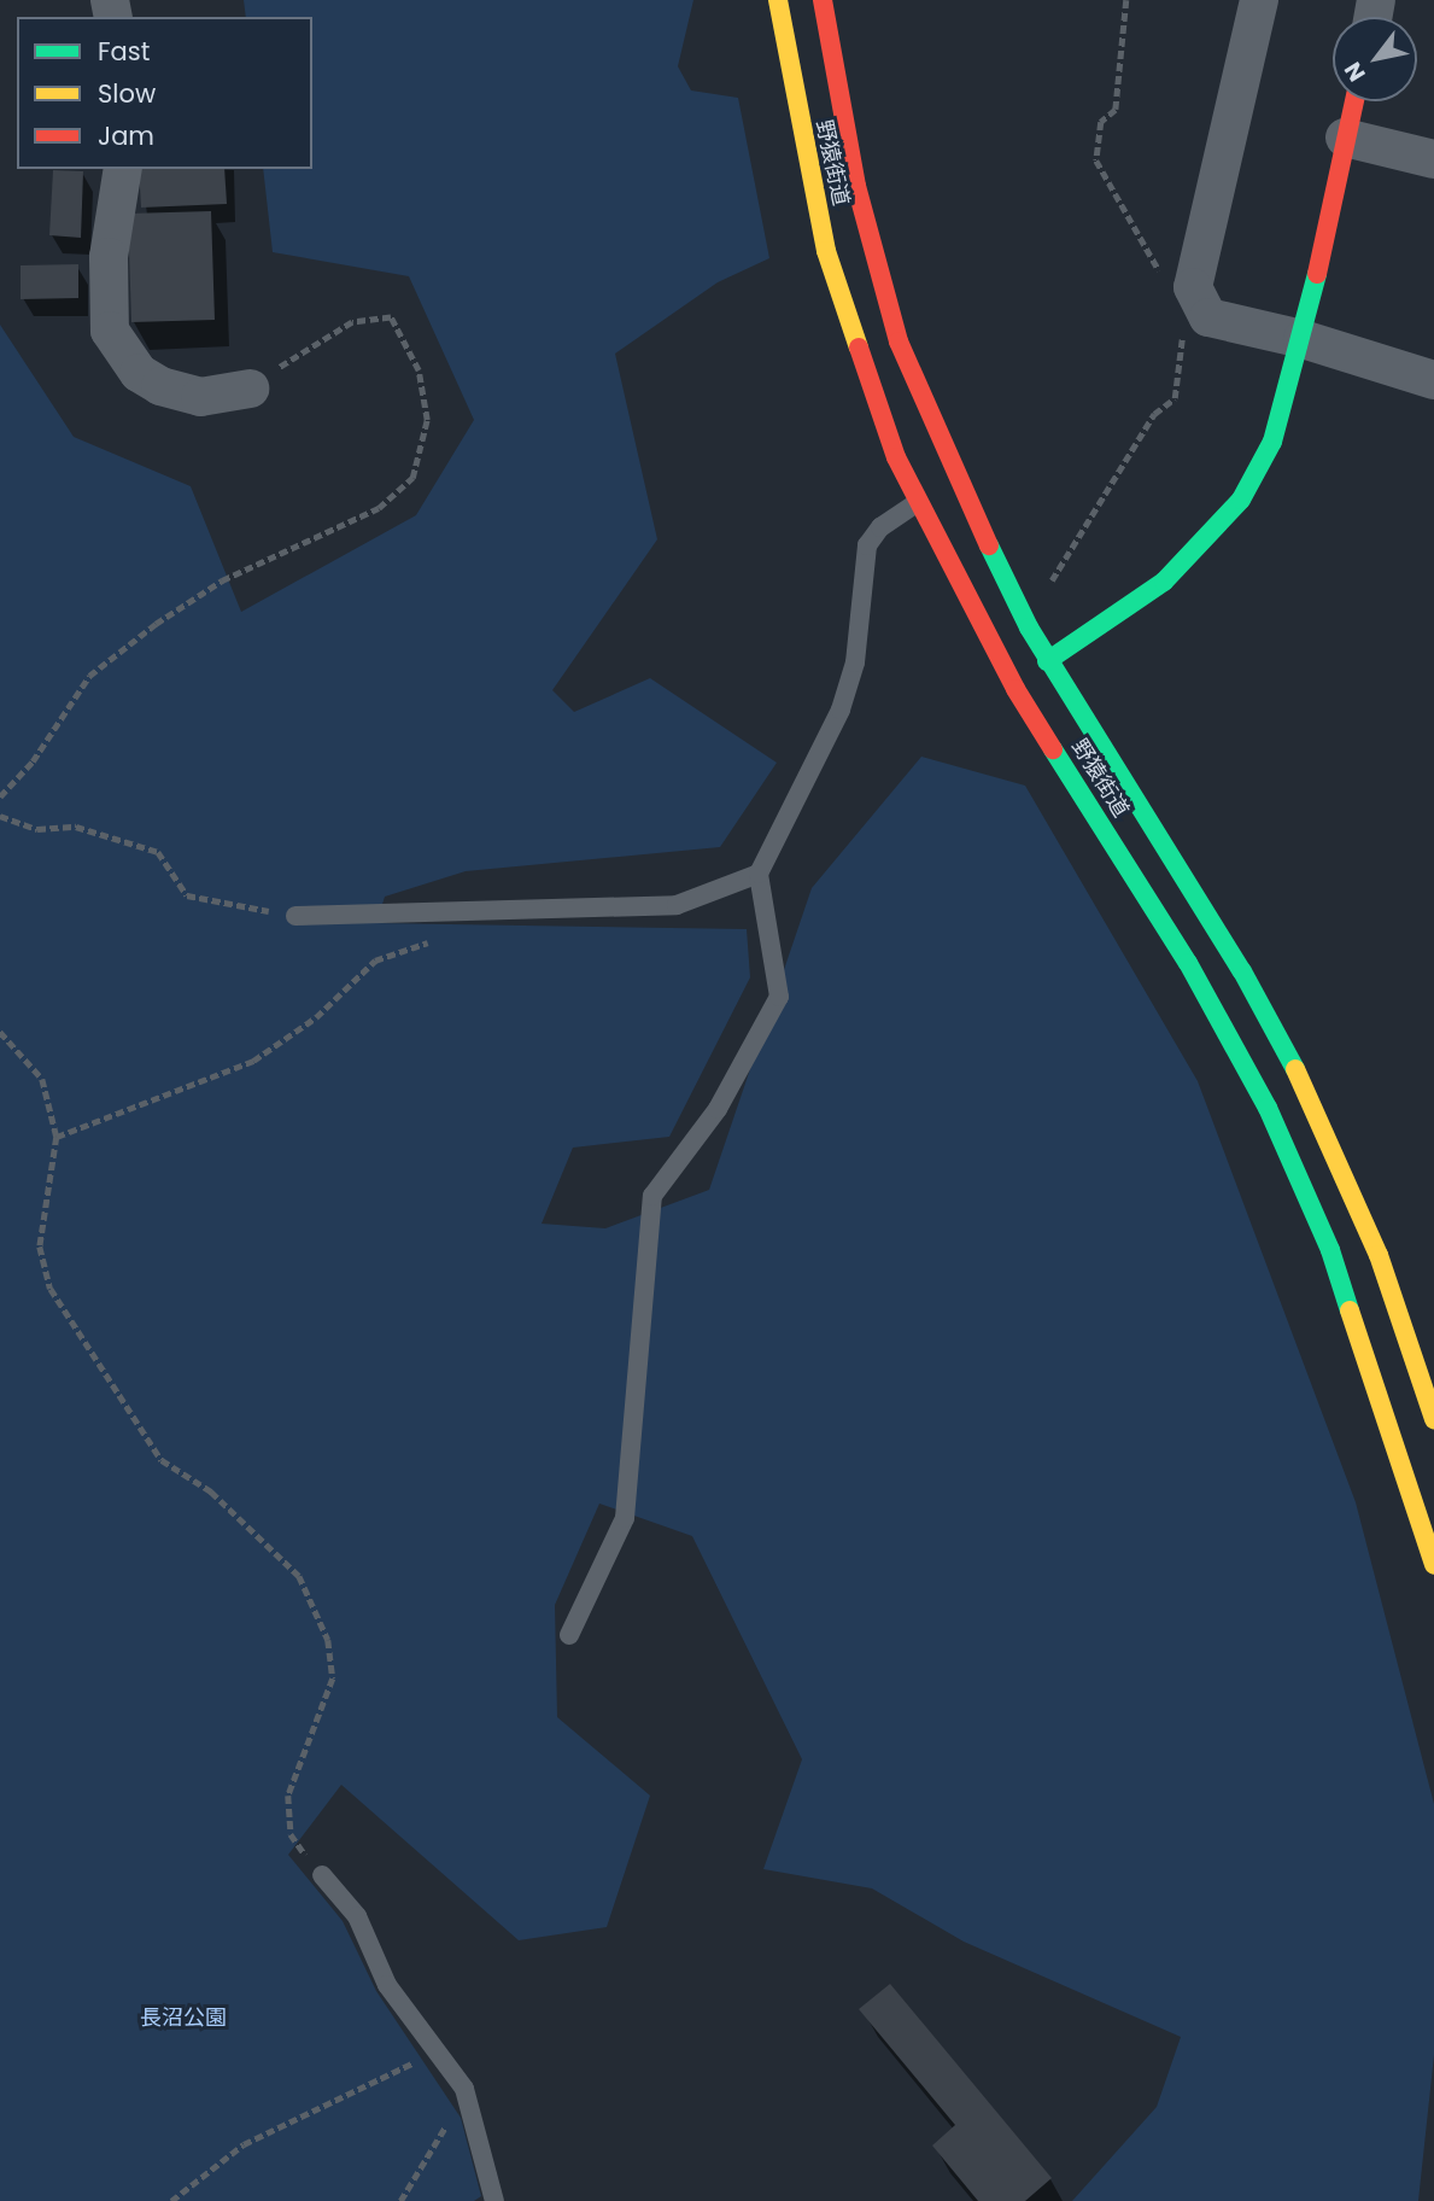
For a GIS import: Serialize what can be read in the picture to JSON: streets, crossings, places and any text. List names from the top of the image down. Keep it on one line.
{"streets":{"main road":["野猿街道"]},"parks":["長沼公園"],"legend":["Fast","Slow","Jam"],"north":"bottom left"}
